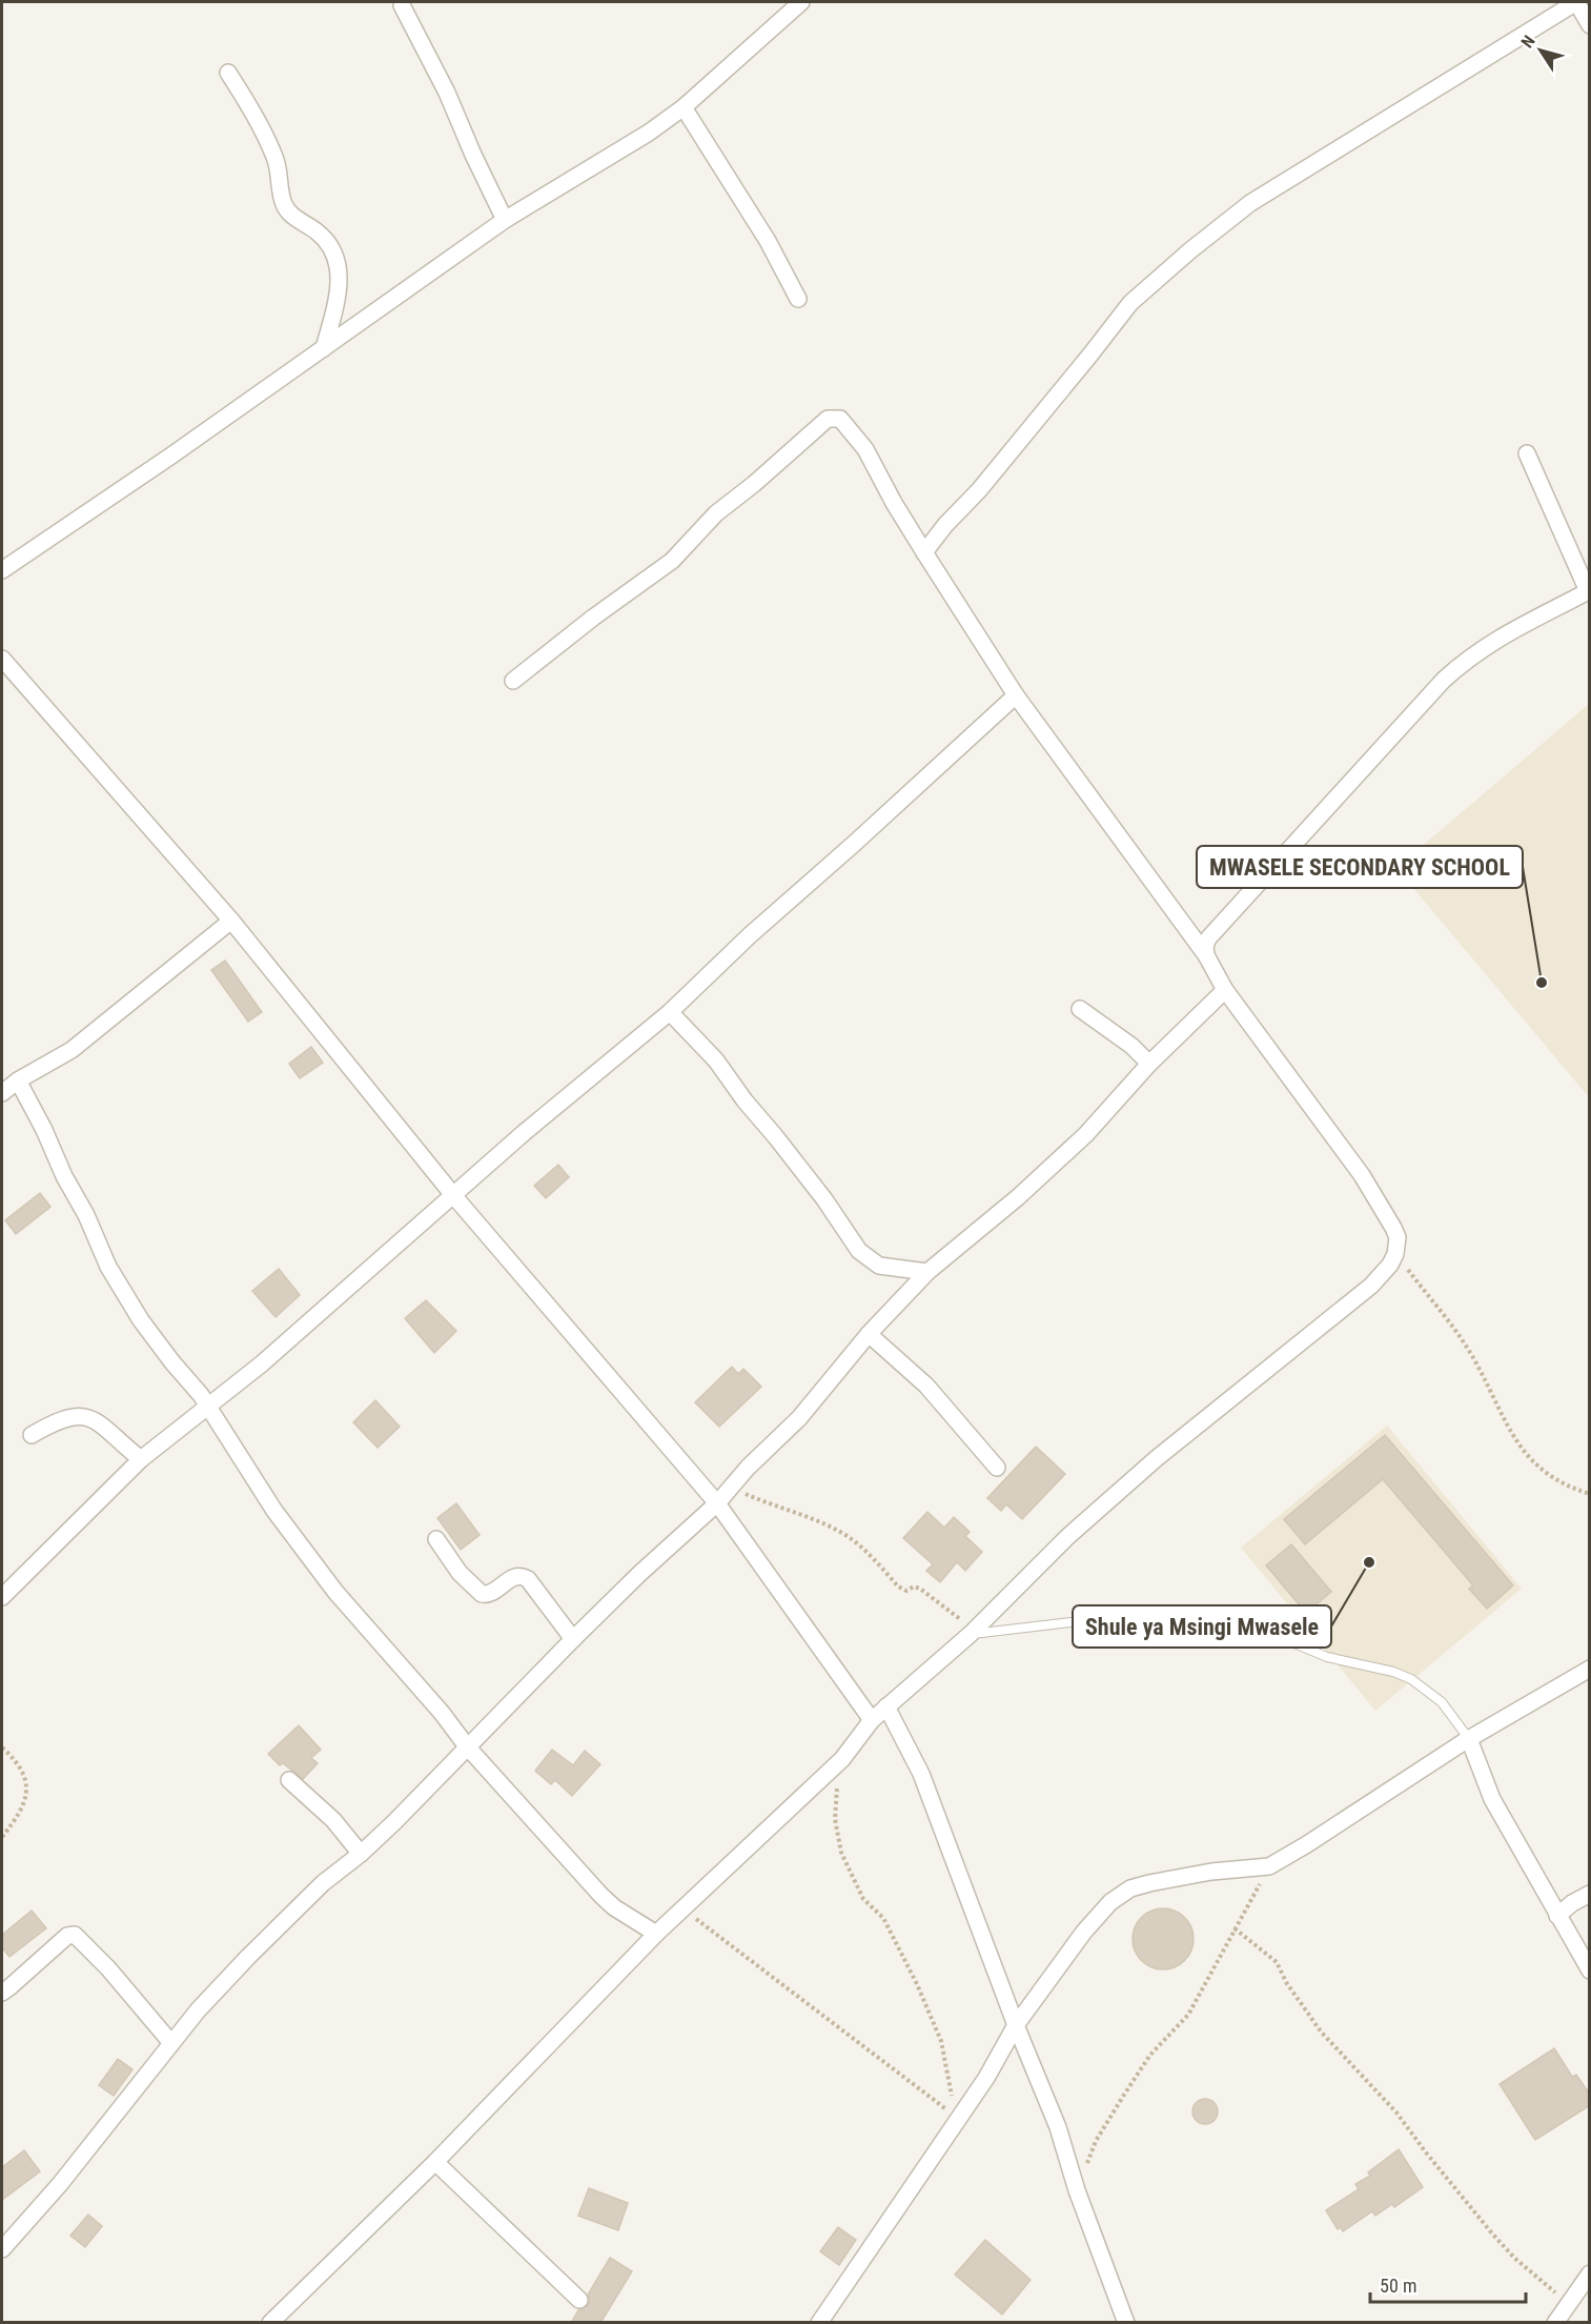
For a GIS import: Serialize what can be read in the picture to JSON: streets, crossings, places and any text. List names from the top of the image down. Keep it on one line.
{"places":["MWASELE SECONDARY SCHOOL","Shule ya Msingi Mwasele"],"scale_bar":"50 m","north":"top left"}
